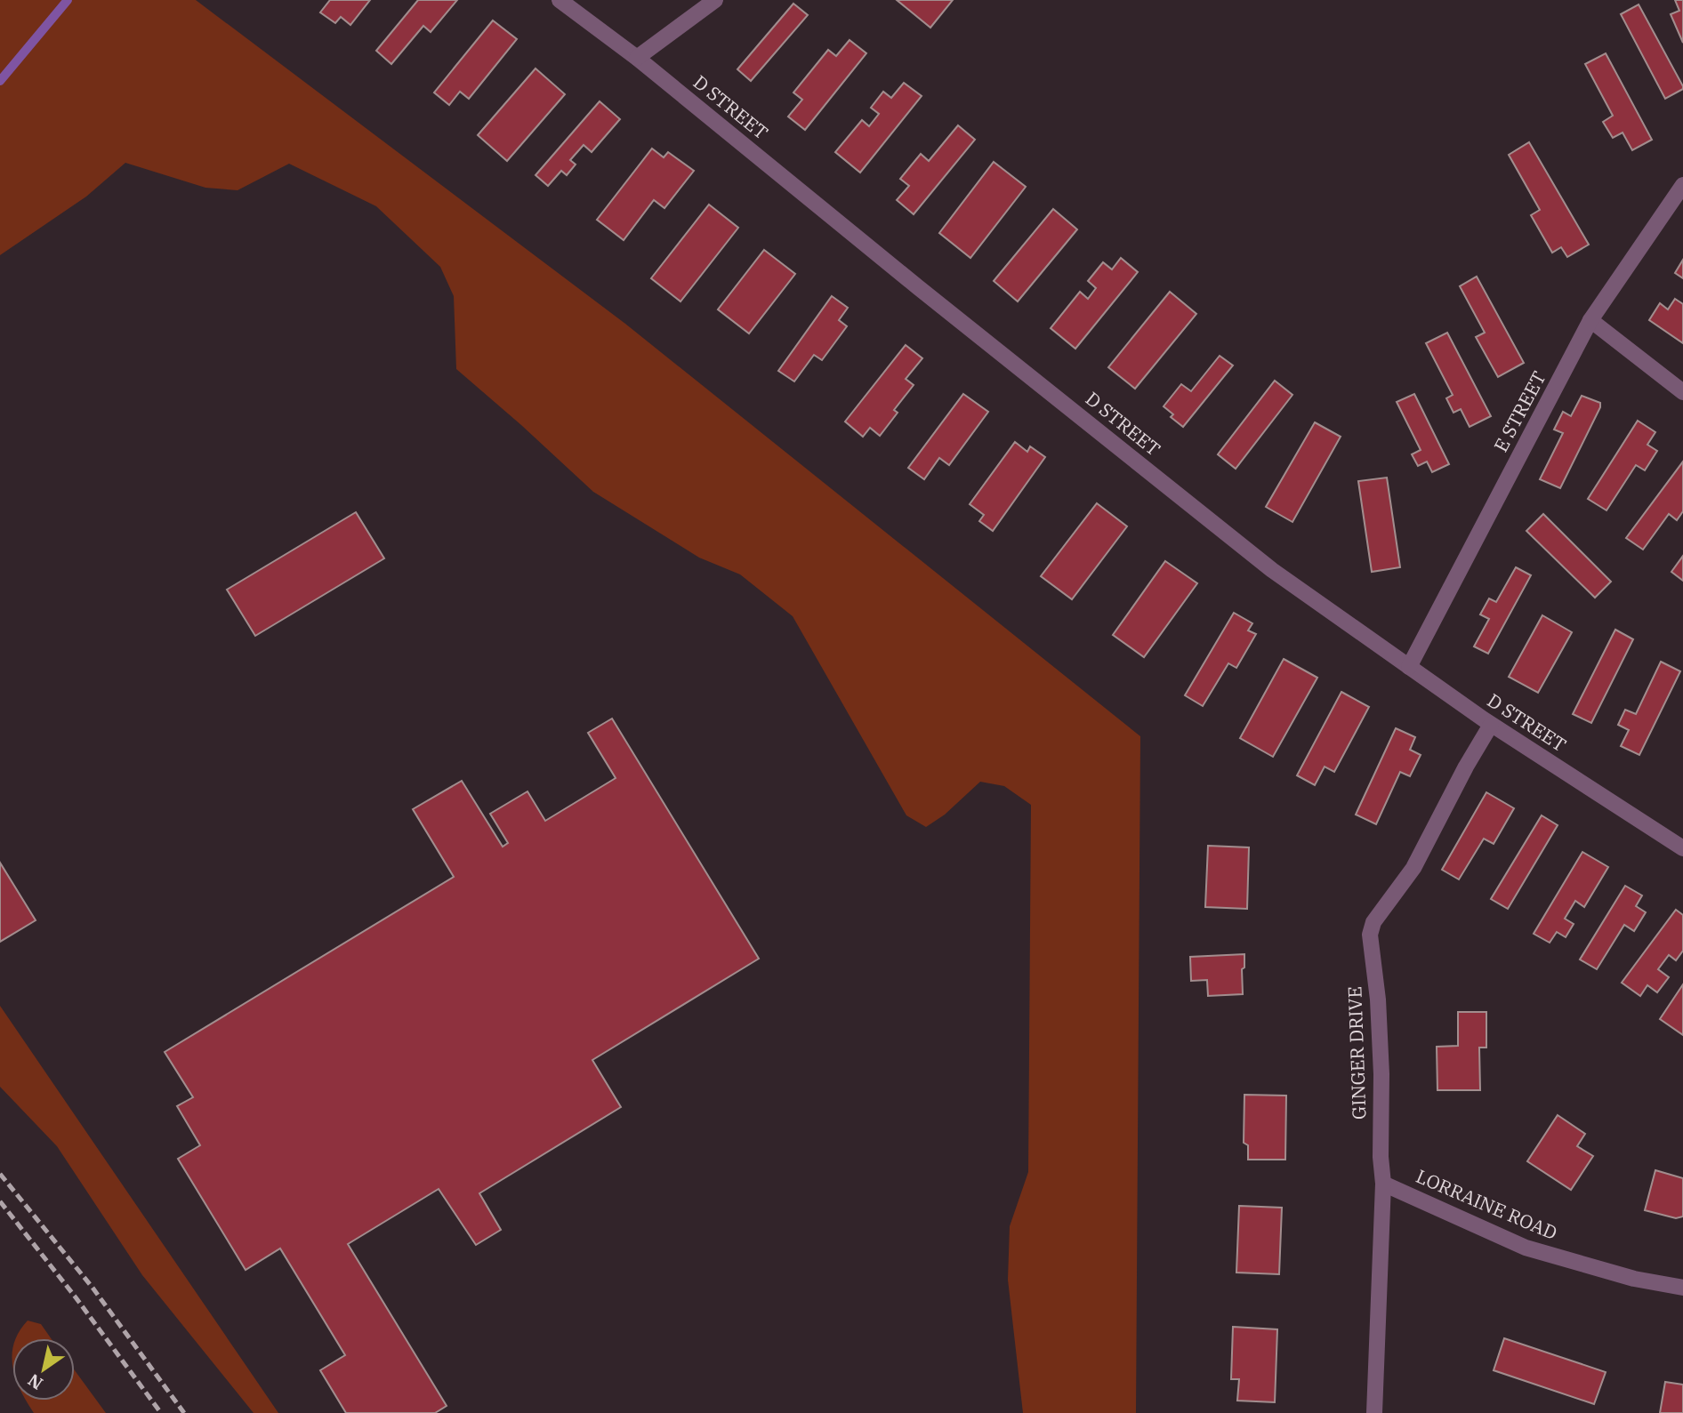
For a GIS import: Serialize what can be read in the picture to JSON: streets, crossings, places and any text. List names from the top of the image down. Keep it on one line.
{"streets":{"street":["D STREET","E STREET","GINGER DRIVE","LORRAINE ROAD"]},"crossings":[["D STREET","E STREET"],["D STREET","GINGER DRIVE"],["GINGER DRIVE","LORRAINE ROAD"]],"north":"bottom left"}
